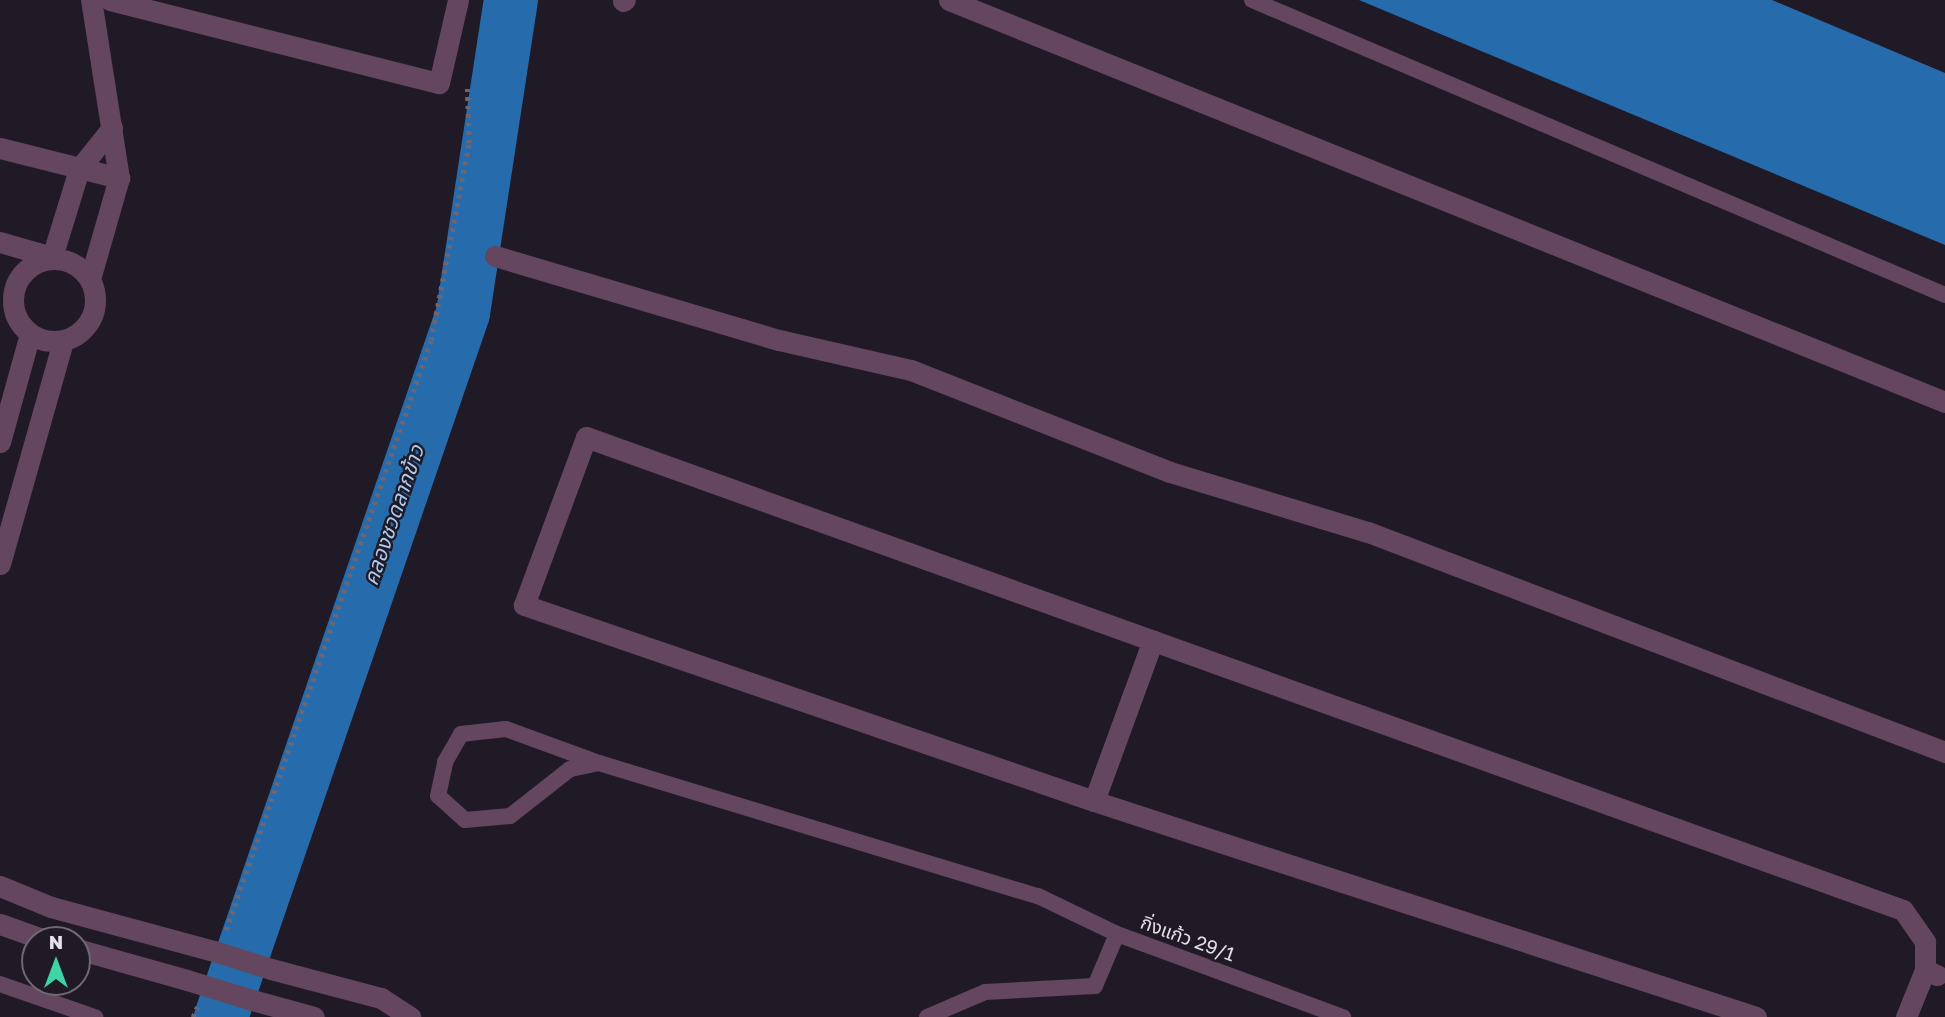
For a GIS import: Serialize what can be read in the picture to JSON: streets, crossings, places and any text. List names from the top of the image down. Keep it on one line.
{"streets":{"lane":["กิ่งแก้ว 29/1"]},"water":["คลองชวดลากข้าว"],"north":"top"}
